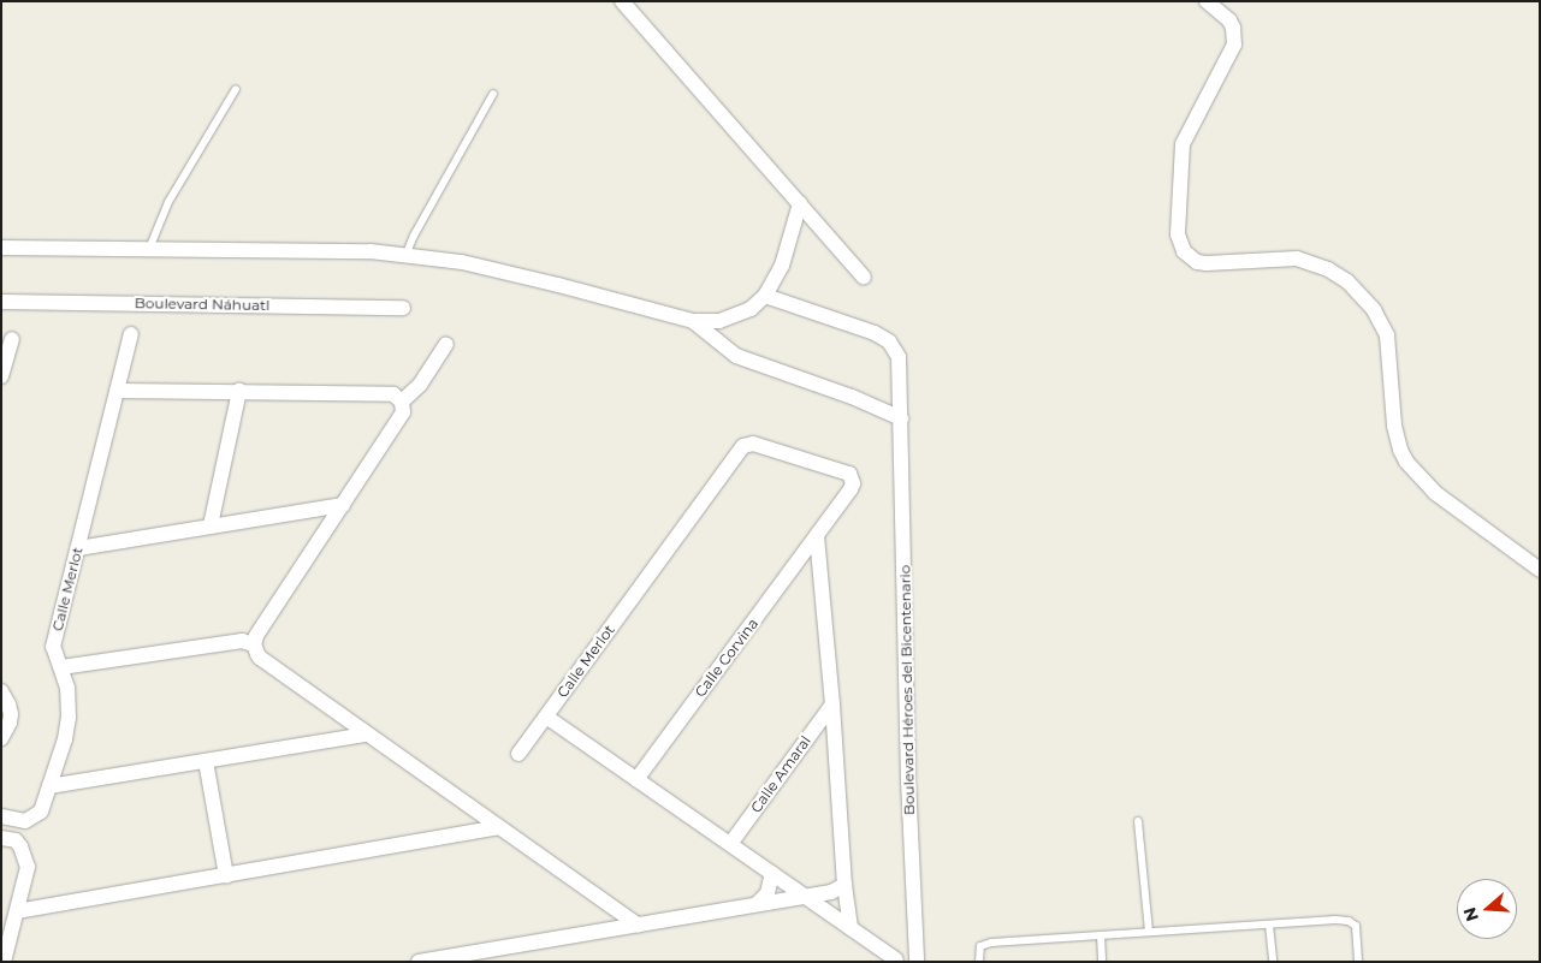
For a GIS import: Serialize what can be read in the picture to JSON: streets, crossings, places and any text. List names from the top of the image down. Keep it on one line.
{"streets":{"street":["Boulevard Náhuatl","Calle Merlot","Calle Corvina","Boulevard Héroes del Bicentenario","Calle Amaral"]},"crossings":[["Calle Merlot","Calle Corvina"]],"north":"left"}
